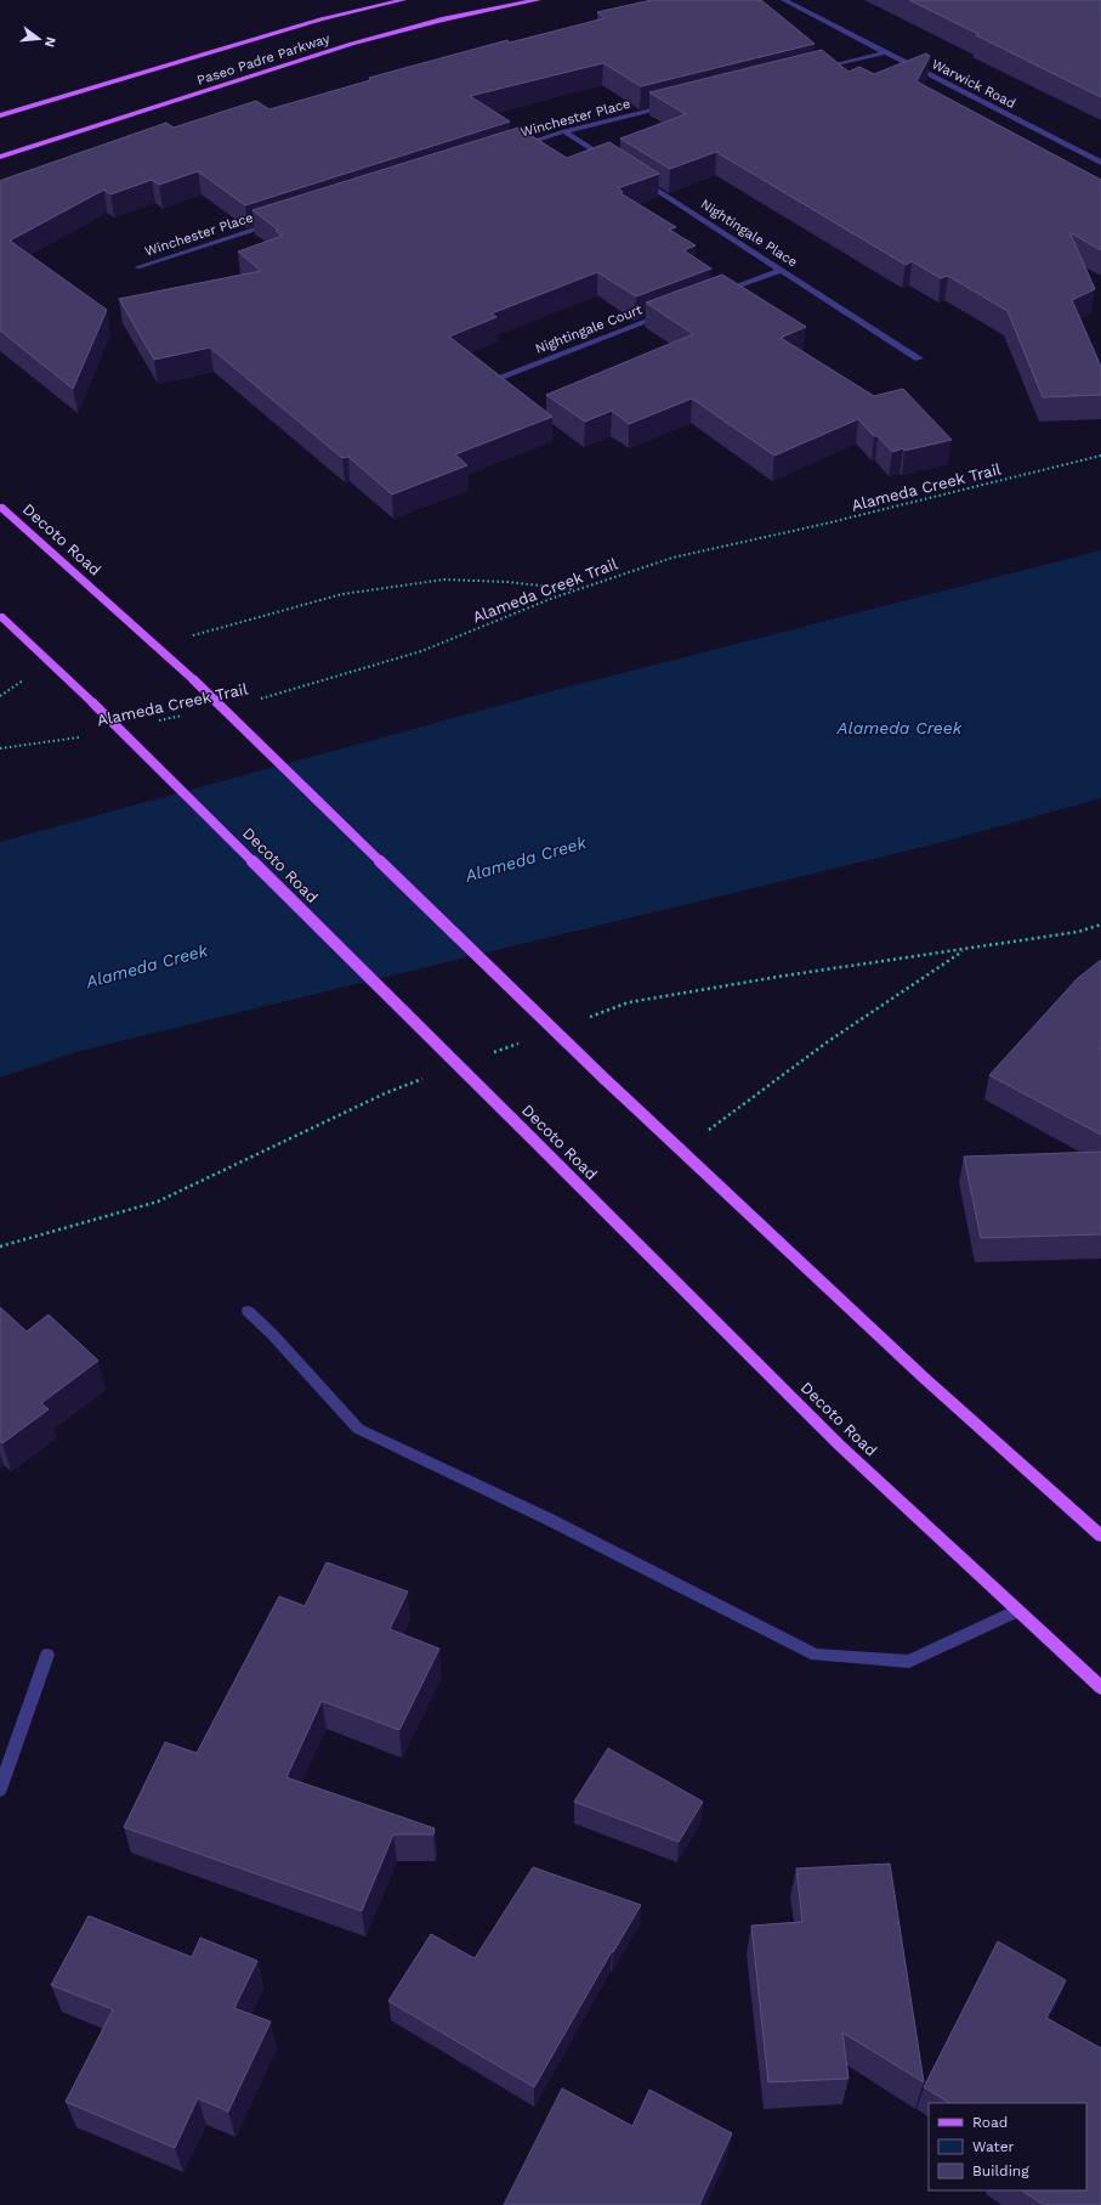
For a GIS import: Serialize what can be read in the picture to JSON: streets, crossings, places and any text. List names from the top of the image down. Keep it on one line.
{"streets":{"main road":["Paseo Padre Parkway","Decoto Road"],"street":["Warwick Road","Winchester Place","Nightingale Place","Nightingale Court"],"path":["Alameda Creek Trail"]},"water":["Alameda Creek"],"legend":["Road","Water","Building"],"north":"right"}
